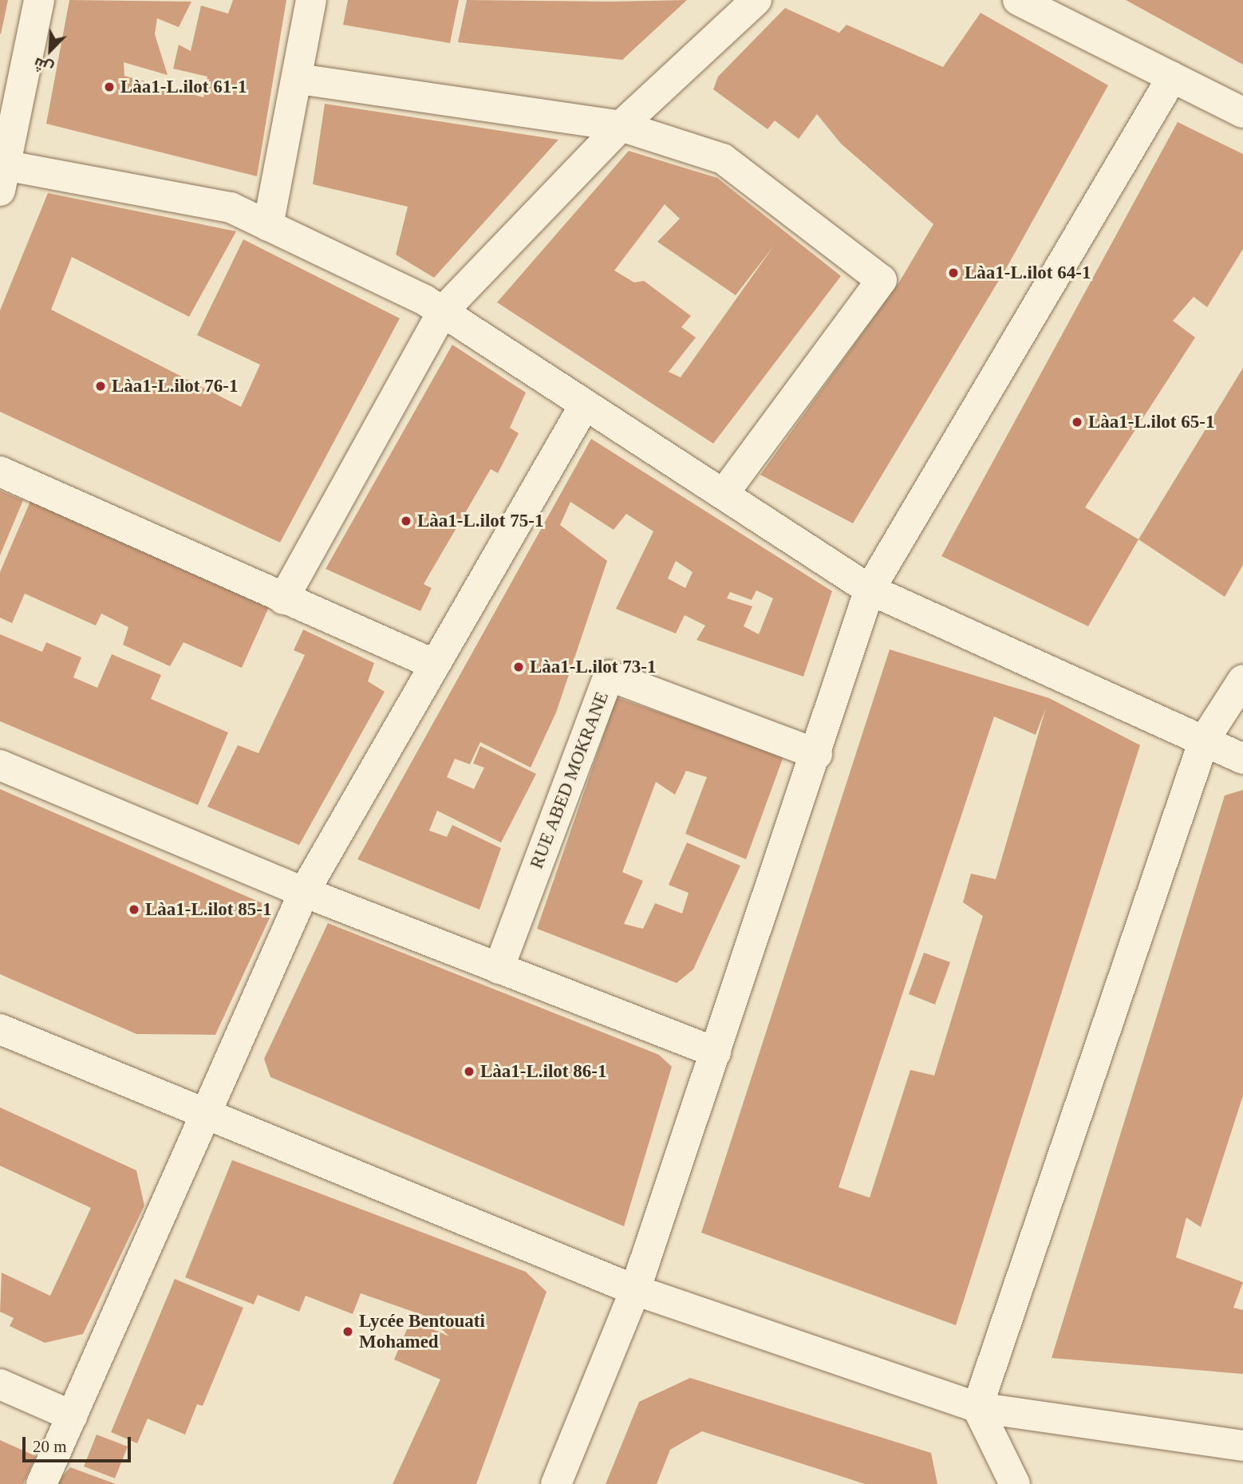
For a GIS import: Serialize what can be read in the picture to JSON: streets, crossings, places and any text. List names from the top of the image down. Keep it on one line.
{"streets":{"street":["RUE ABED MOKRANE"]},"places":["Làa1-L.ilot 61-1","Làa1-L.ilot 64-1","Làa1-L.ilot 76-1","Làa1-L.ilot 65-1","Làa1-L.ilot 75-1","Làa1-L.ilot 73-1","Làa1-L.ilot 85-1","Làa1-L.ilot 86-1","Lycée Bentouati Mohamed"],"scale_bar":"20 m","north":"bottom left"}
